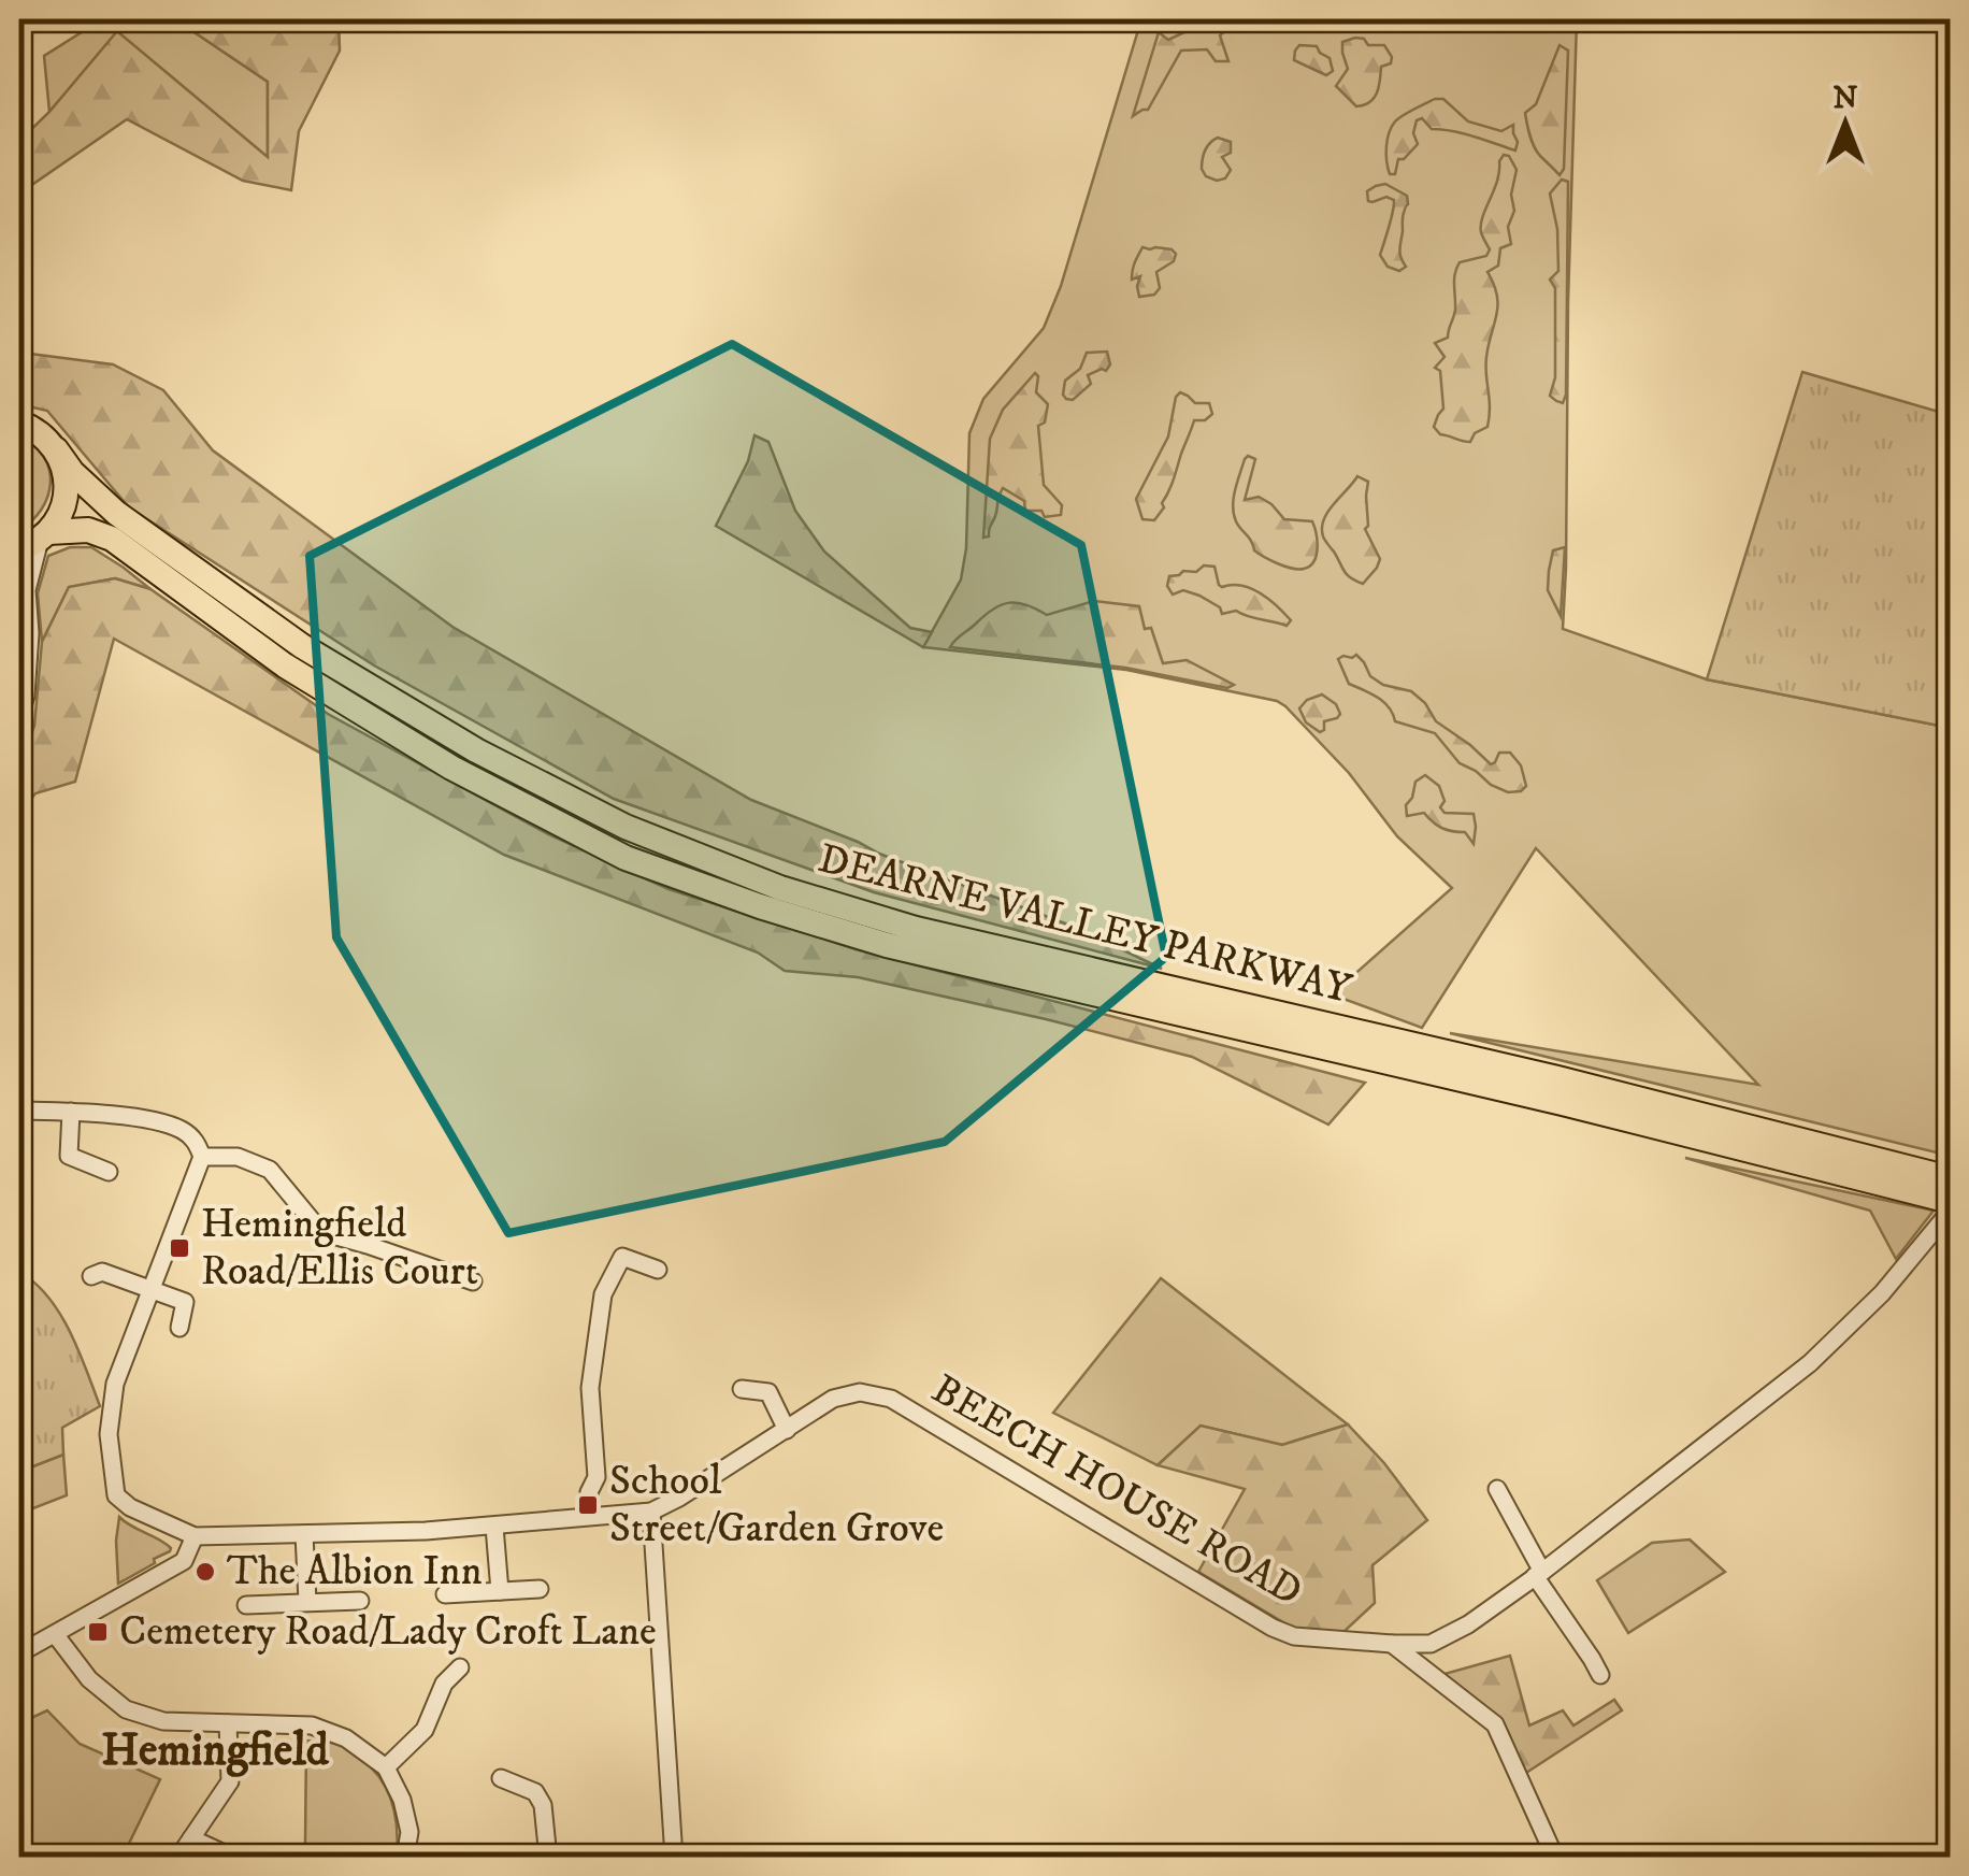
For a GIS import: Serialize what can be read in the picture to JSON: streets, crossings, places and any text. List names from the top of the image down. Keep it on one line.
{"streets":{"highway":["DEARNE VALLEY PARKWAY"],"street":["BEECH HOUSE ROAD"]},"crossings":[["DEARNE VALLEY PARKWAY","BEECH HOUSE ROAD"]],"districts":["Hemingfield"],"places":{"transit":["Hemingfield Road/Ellis Court","School Street/Garden Grove","Cemetery Road/Lady Croft Lane"],"other":["The Albion Inn"]},"north":"top"}
